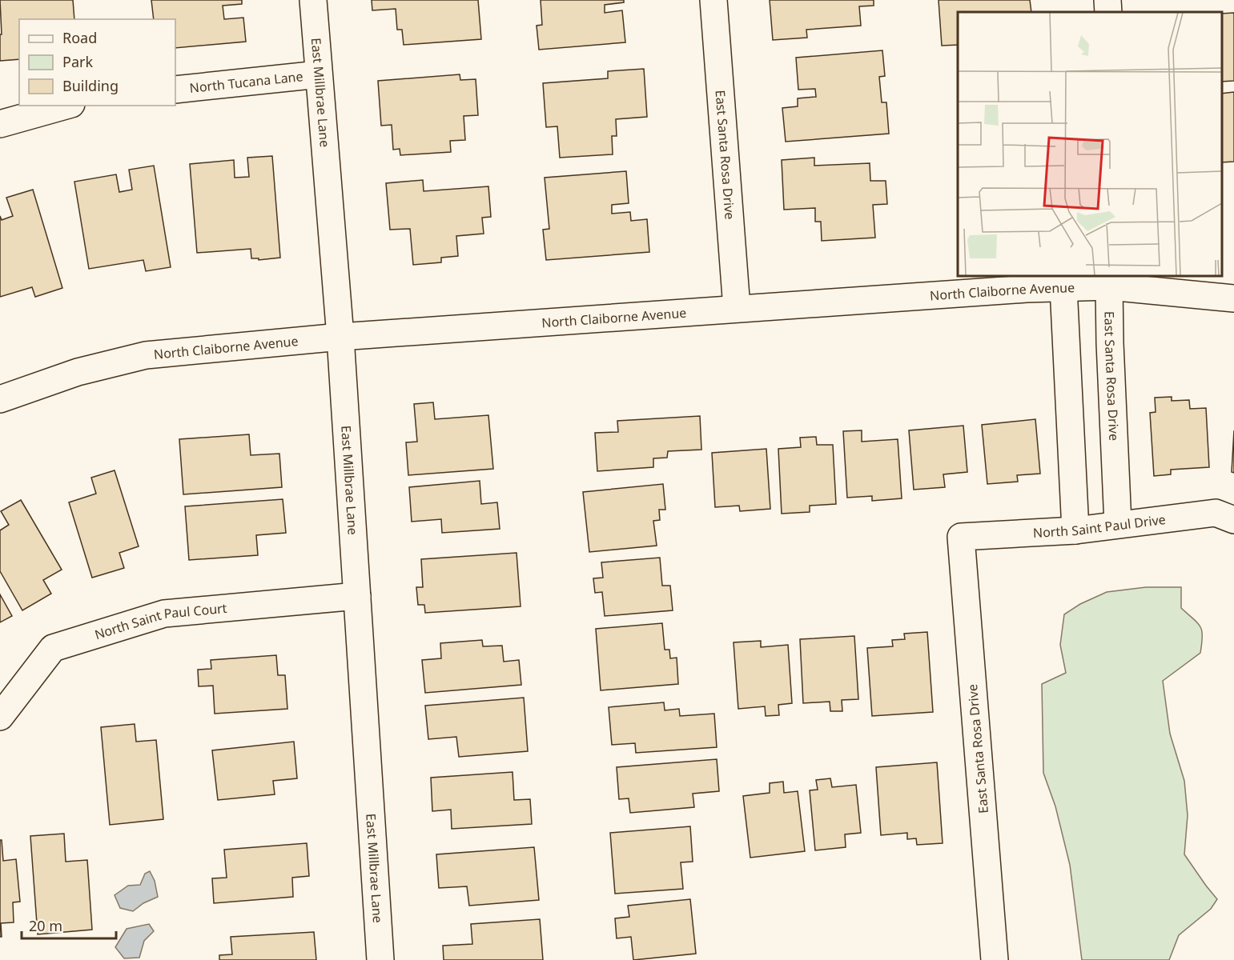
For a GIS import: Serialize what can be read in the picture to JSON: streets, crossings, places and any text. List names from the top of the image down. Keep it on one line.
{"streets":{"street":["North Tucana Lane","East Millbrae Lane","East Santa Rosa Drive","North Claiborne Avenue","North Saint Paul Drive","North Saint Paul Court"]},"crossings":[["North Tucana Lane","East Millbrae Lane"],["East Millbrae Lane","North Claiborne Avenue"],["East Millbrae Lane","North Saint Paul Court"],["East Santa Rosa Drive","North Claiborne Avenue"],["East Santa Rosa Drive","North Saint Paul Drive"]],"legend":["Road","Park","Building"],"scale_bar":"20 m"}
